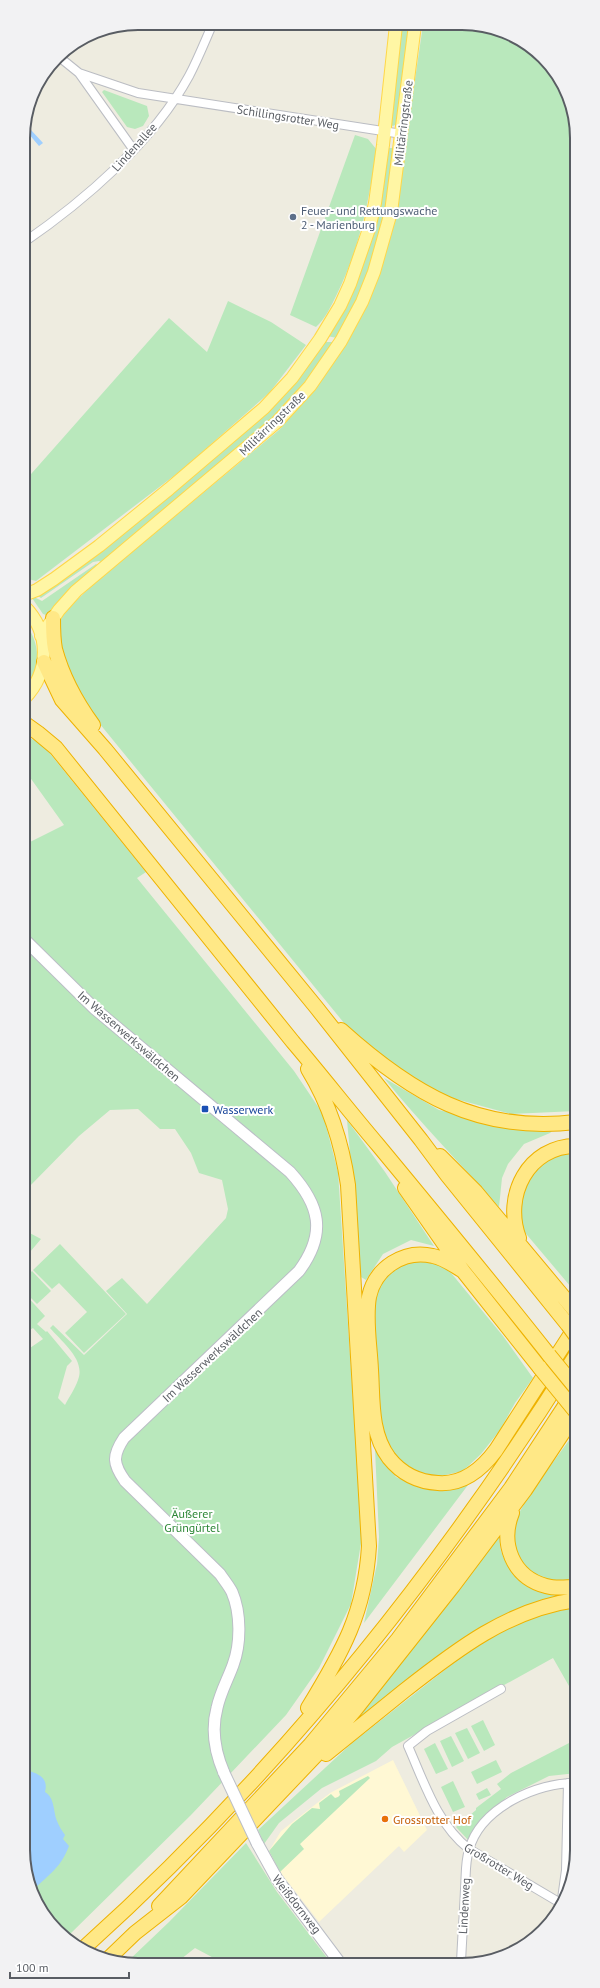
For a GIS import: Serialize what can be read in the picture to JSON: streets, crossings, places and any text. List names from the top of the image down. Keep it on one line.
{"streets":{"main road":["Militärringstraße"],"street":["Schillingsrotter Weg","Lindenallee","Im Wasserwerkswäldchen","Großrotter Weg","Weißdornweg","Lindenweg"]},"crossings":[["Schillingsrotter Weg","Militärringstraße"],["Schillingsrotter Weg","Lindenallee"],["Im Wasserwerkswäldchen","Weißdornweg"],["Großrotter Weg","Lindenweg"]],"parks":["Äußerer Grüngürtel"],"places":{"other":["Feuer- und Rettungswache 2 - Marienburg","Grossrotter Hof"],"transit":["Wasserwerk"]},"scale_bar":"100 m"}
